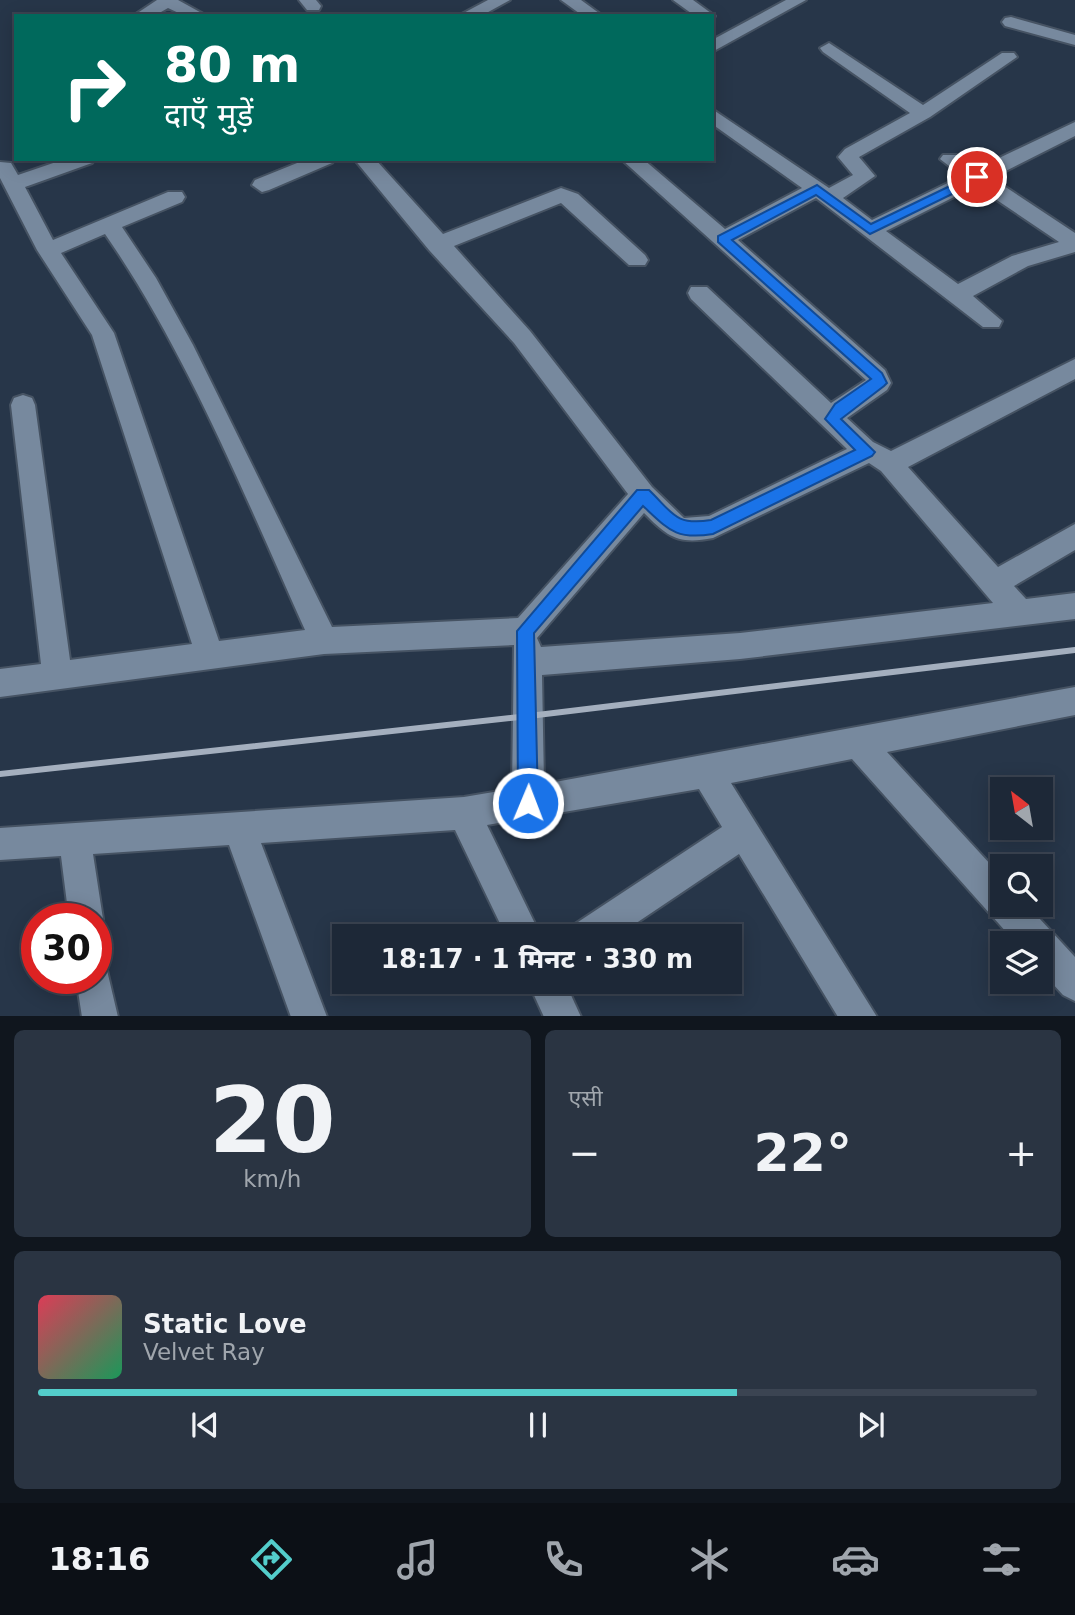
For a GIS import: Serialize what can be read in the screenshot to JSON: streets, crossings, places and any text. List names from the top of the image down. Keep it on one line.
{"north":"top left","page":{"turn":["80 m","दाएँ मुड़ें"],"limit":"30","trip":"18:17 · 1 मिनट · 330 m","tile":[["20","km/h"],"एसी"],"heat":["−","22°","+"],"song":["Static Love","Velvet Ray"],"tabs":"18:16"}}
